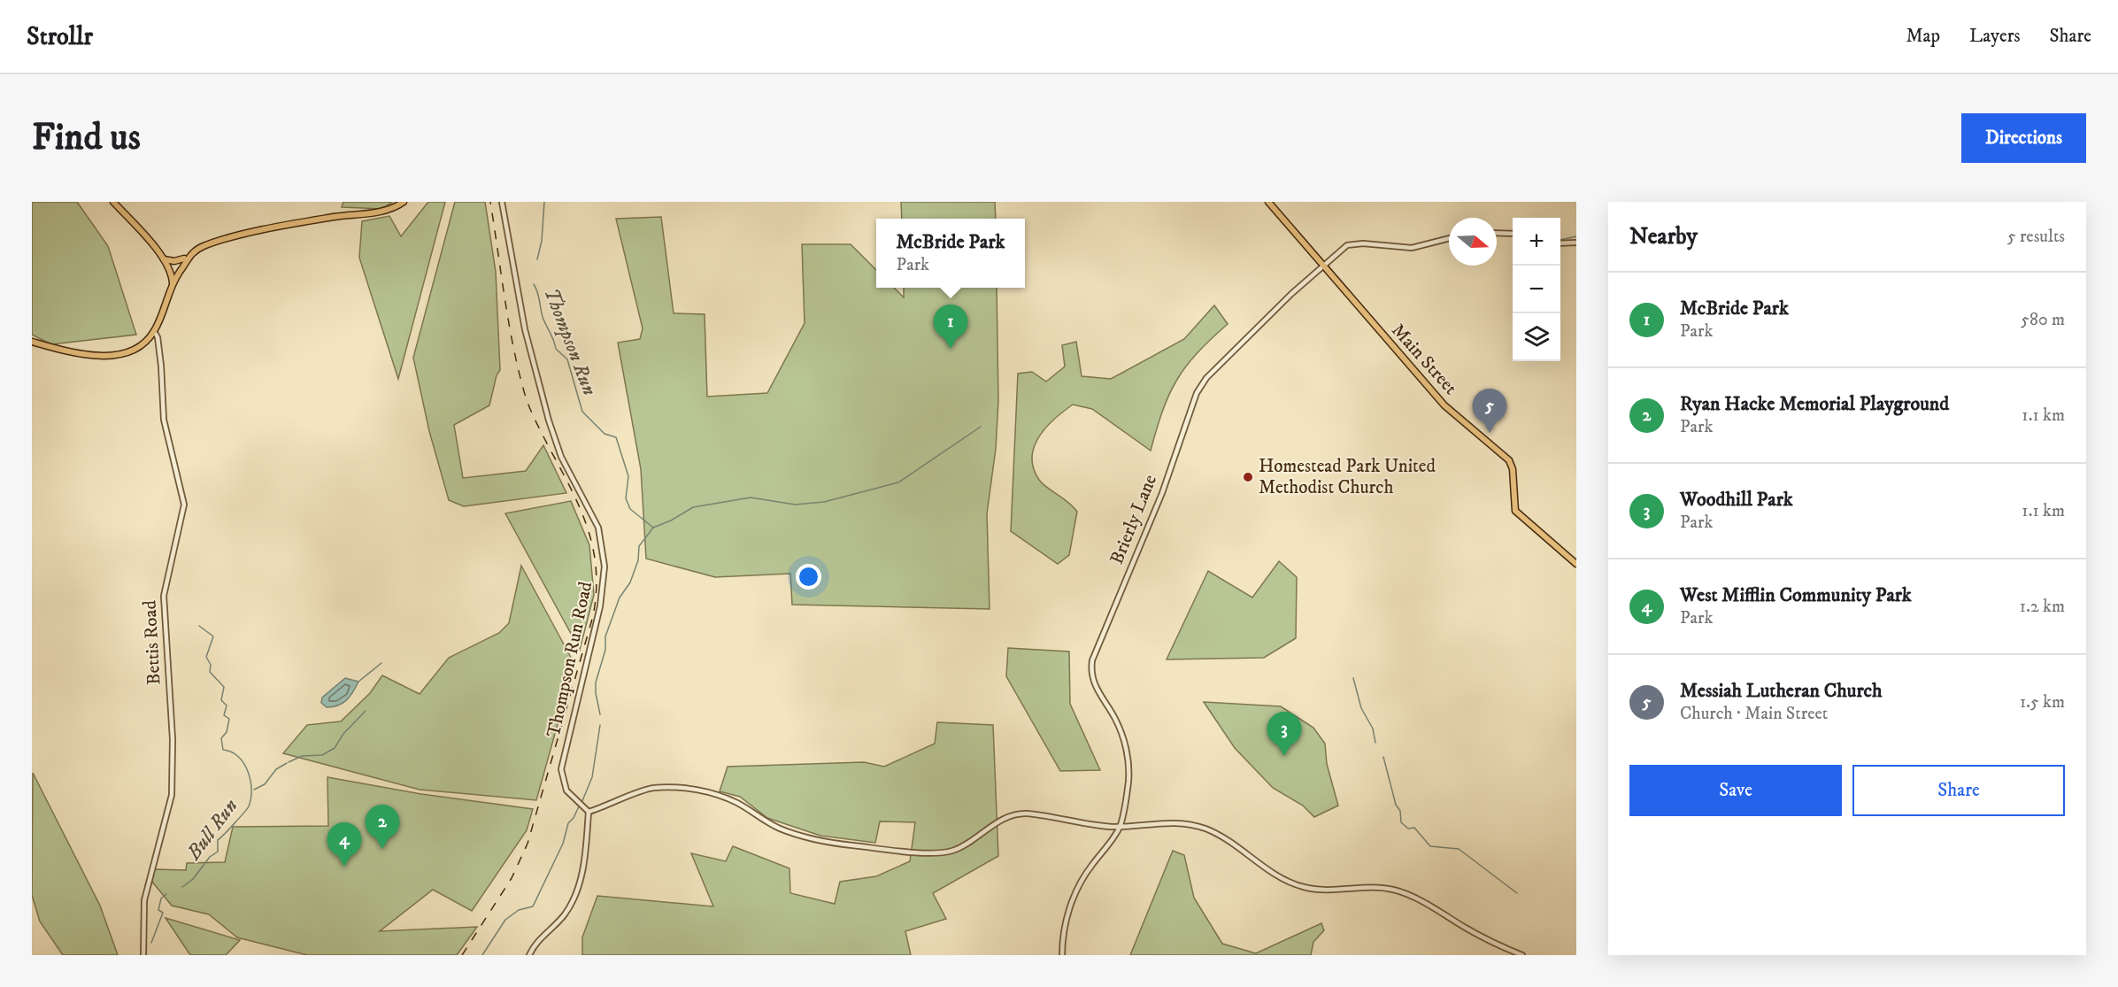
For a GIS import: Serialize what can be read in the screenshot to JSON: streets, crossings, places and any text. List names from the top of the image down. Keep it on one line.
{"streets":{"main road":["Main Street"],"street":["Brierly Lane","Bettis Road","Thompson Run Road"]},"crossings":[["Main Street","Brierly Lane"]],"water":["Thompson Run","Bull Run"],"places":["Homestead Park United Methodist Church"],"north":"right","page":{"header":"Strollr","nav":["Map","Layers","Share"],"buttons":["Directions",["Save","Share"]],"title":"Find us","heading":["Nearby","5 results"],"map_buttons":["+","−"],"popup":["McBride Park","Park"],"list":[{"mark":"1","name":"McBride Park","note":"Park","value":"580 m"},{"mark":"2","name":"Ryan Hacke Memorial Playground","note":"Park","value":"1.1 km"},{"mark":"3","name":"Woodhill Park","note":"Park","value":"1.1 km"},{"mark":"4","name":"West Mifflin Community Park","note":"Park","value":"1.2 km"},{"mark":"5","name":"Messiah Lutheran Church","note":"Church · Main Street","value":"1.5 km"}],"pins":["1","5","3","2","4"]}}
